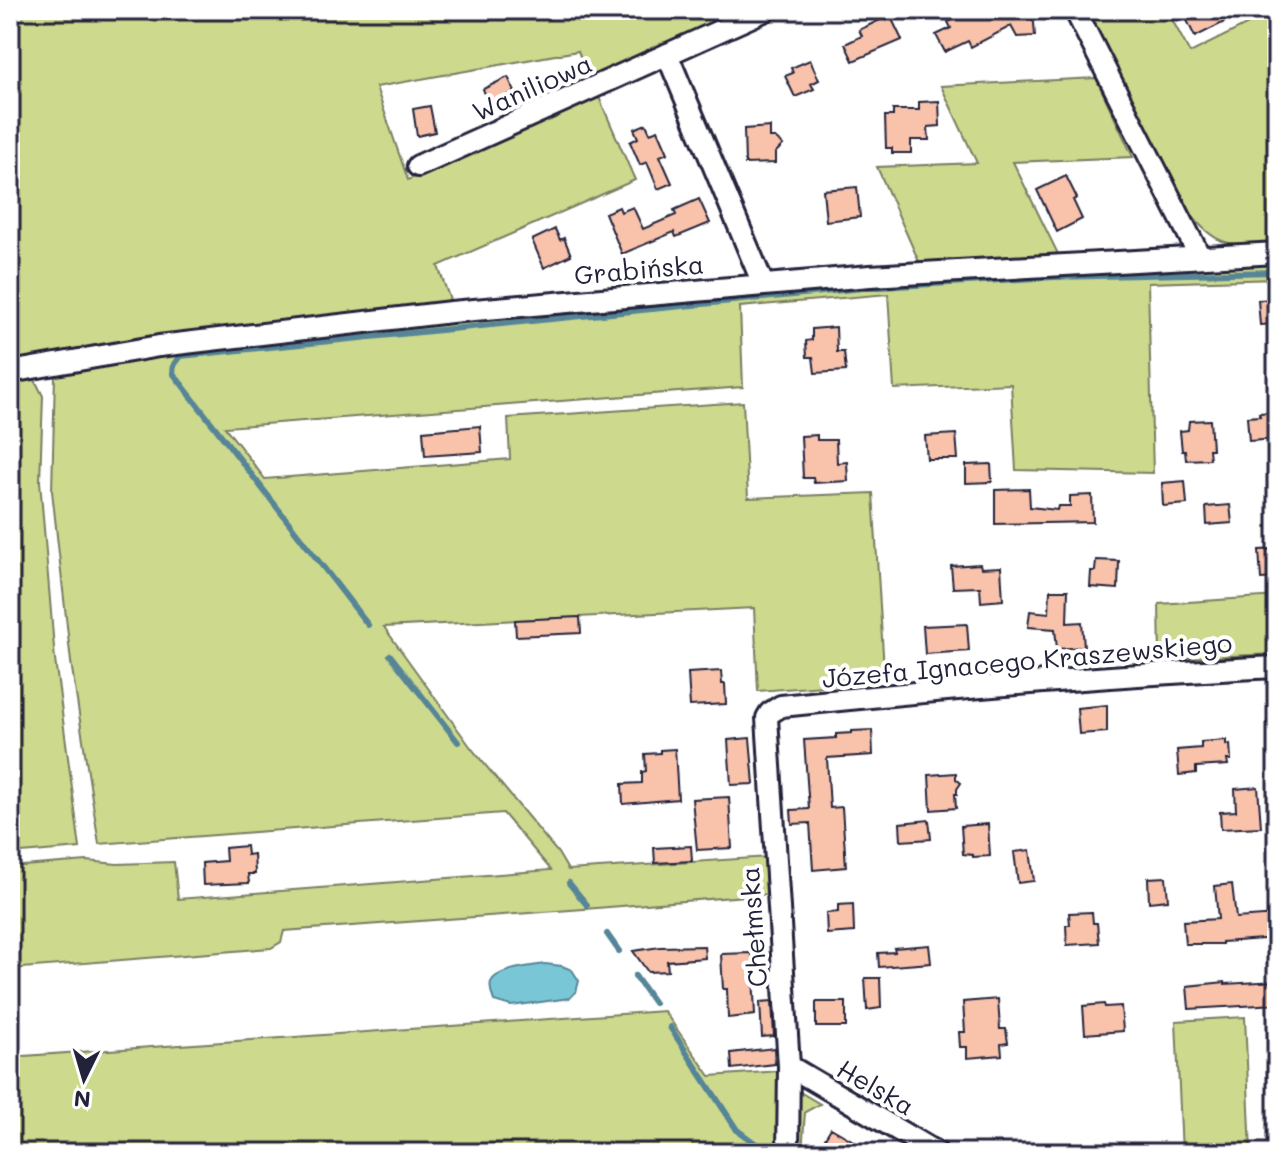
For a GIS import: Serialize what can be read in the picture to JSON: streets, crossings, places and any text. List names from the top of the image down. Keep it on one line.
{"streets":{"street":["Waniliowa","Grabińska","Józefa Ignacego Kraszewskiego","Chełmska","Helska"]},"crossings":[["Józefa Ignacego Kraszewskiego","Chełmska"],["Chełmska","Helska"]],"north":"bottom"}
